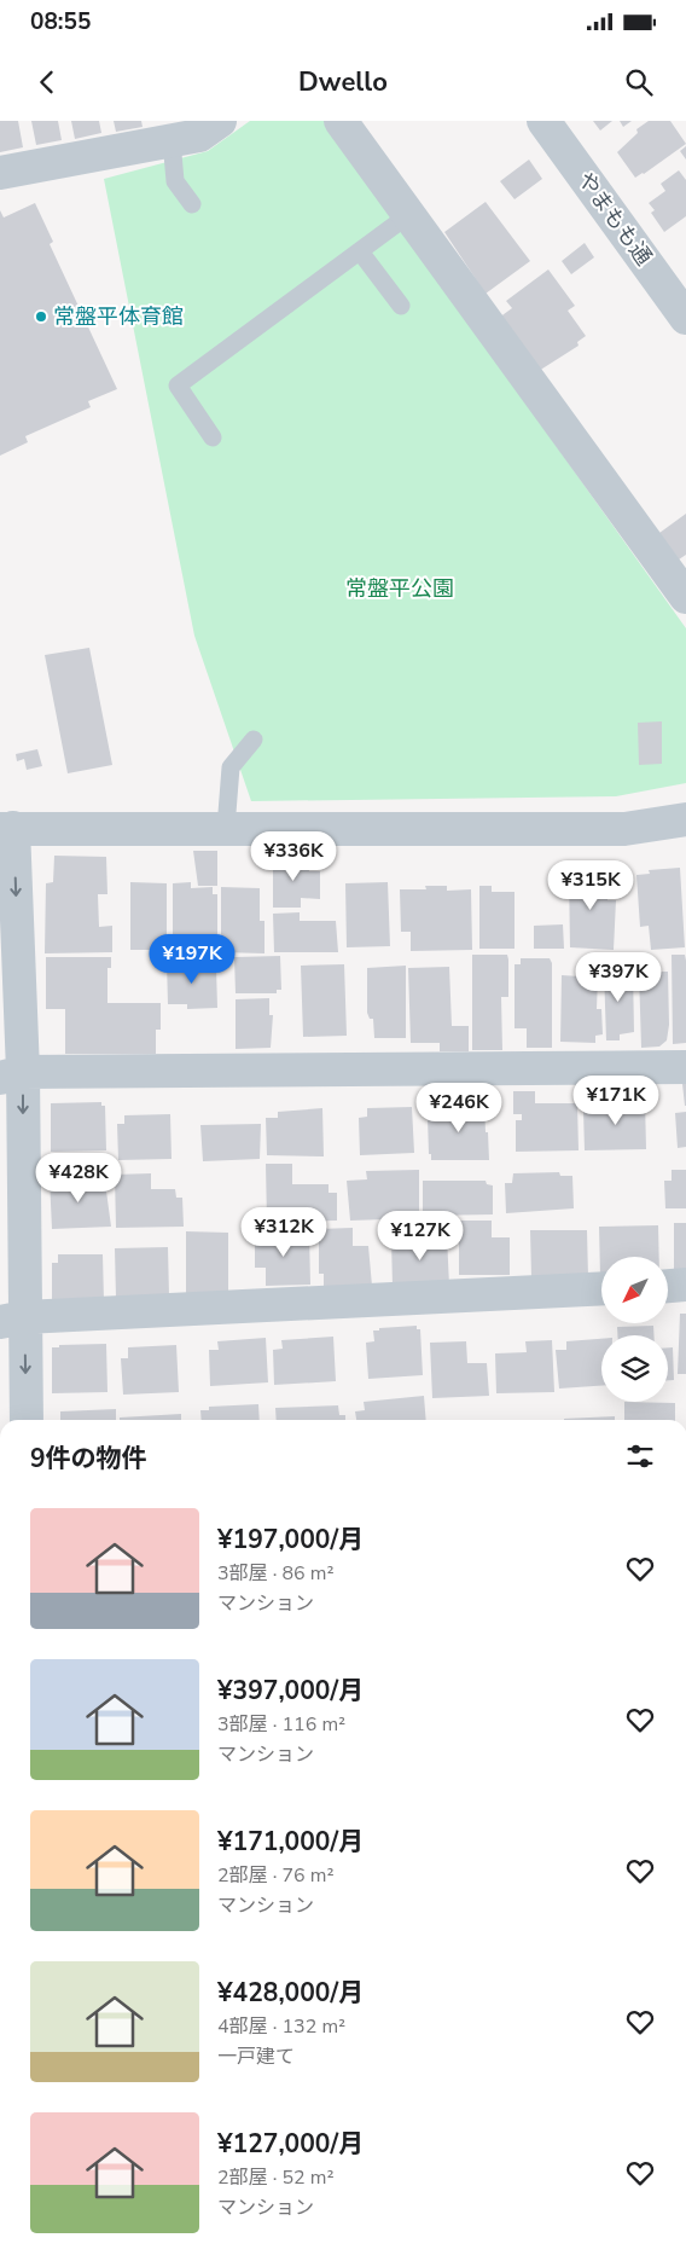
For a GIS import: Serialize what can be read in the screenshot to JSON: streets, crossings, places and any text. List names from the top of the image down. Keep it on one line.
{"streets":{"street":["やまもも通"]},"parks":["常盤平公園"],"places":["常盤平体育館"],"north":"bottom left","page":{"status":"08:55","header":"Dwello","price":["¥336K","¥315K","¥197K","¥397K","¥171K","¥246K","¥428K","¥312K","¥127K"],"heading":"9件の物件","list":[{"name":"¥197,000/月","note":"3部屋 · 86 m² · マンション"},{"name":"¥397,000/月","note":"3部屋 · 116 m² · マンション"},{"name":"¥171,000/月","note":"2部屋 · 76 m² · マンション"},{"name":"¥428,000/月","note":"4部屋 · 132 m² · 一戸建て"},{"name":"¥127,000/月","note":"2部屋 · 52 m² · マンション"}]}}
